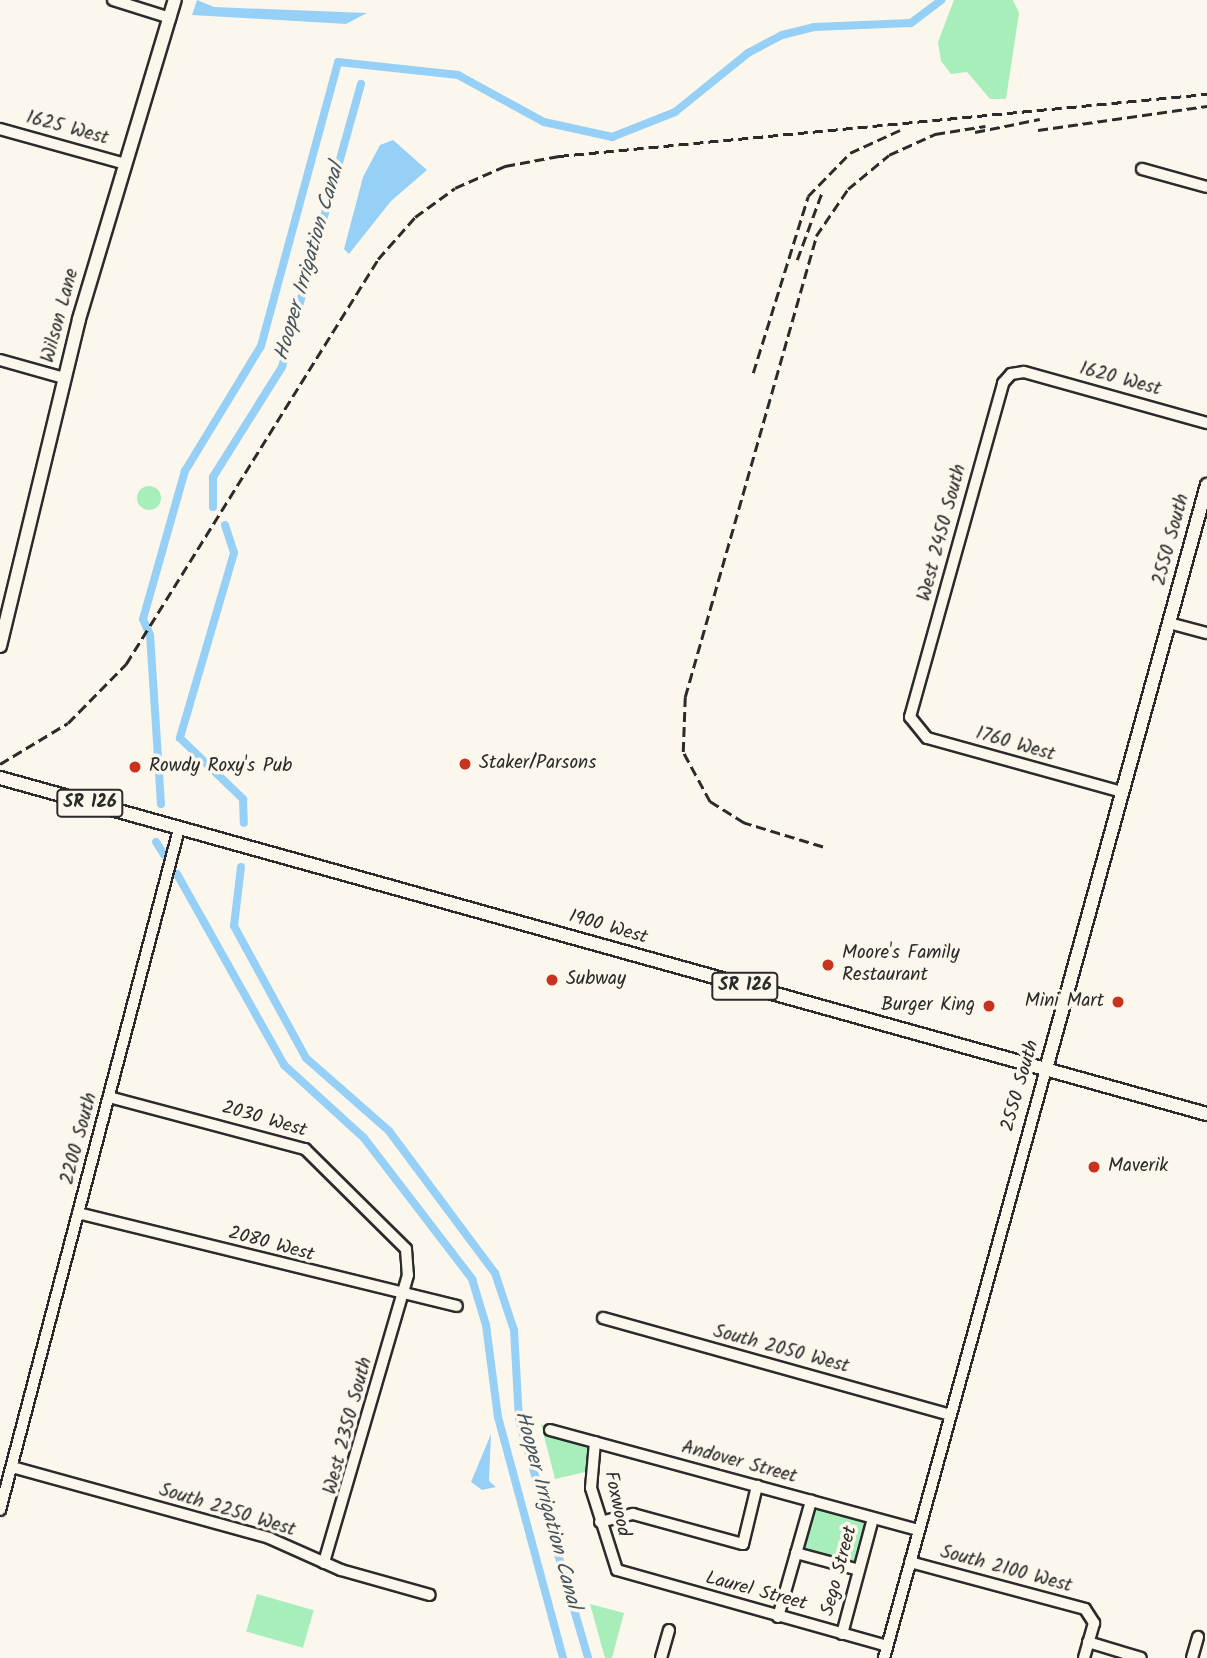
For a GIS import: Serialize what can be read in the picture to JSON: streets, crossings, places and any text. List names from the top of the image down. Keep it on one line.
{"streets":{"main road":["Wilson Lane","2550 South","SR 126","1900 West"],"street":["1625 West","1620 West","West 2450 South","1760 West","2030 West","2200 South","2080 West","South 2050 West","West 2350 South","Andover Street","Foxwood","South 2250 West","South 2100 West","Sego Street","Laurel Street"]},"crossings":[["1625 West","Wilson Lane"],["1620 West","West 2450 South"],["West 2450 South","1760 West"],["2550 South","1760 West"],["2550 South","1900 West"],["2550 South","South 2050 West"],["2550 South","Andover Street"],["2550 South","South 2100 West"],["2550 South","Laurel Street"],["1900 West","2200 South"],["2030 West","2200 South"],["2030 West","2080 West"],["2030 West","West 2350 South"],["2200 South","2080 West"],["2200 South","South 2250 West"],["2080 West","West 2350 South"],["West 2350 South","South 2250 West"],["Andover Street","Foxwood"],["Andover Street","Sego Street"],["Foxwood","Laurel Street"],["Sego Street","Laurel Street"]],"water":["Hooper Irrigation Canal"],"places":["Staker/Parsons","Rowdy Roxy's Pub","Moore's Family Restaurant","Subway","Mini Mart","Burger King","Maverik"]}
